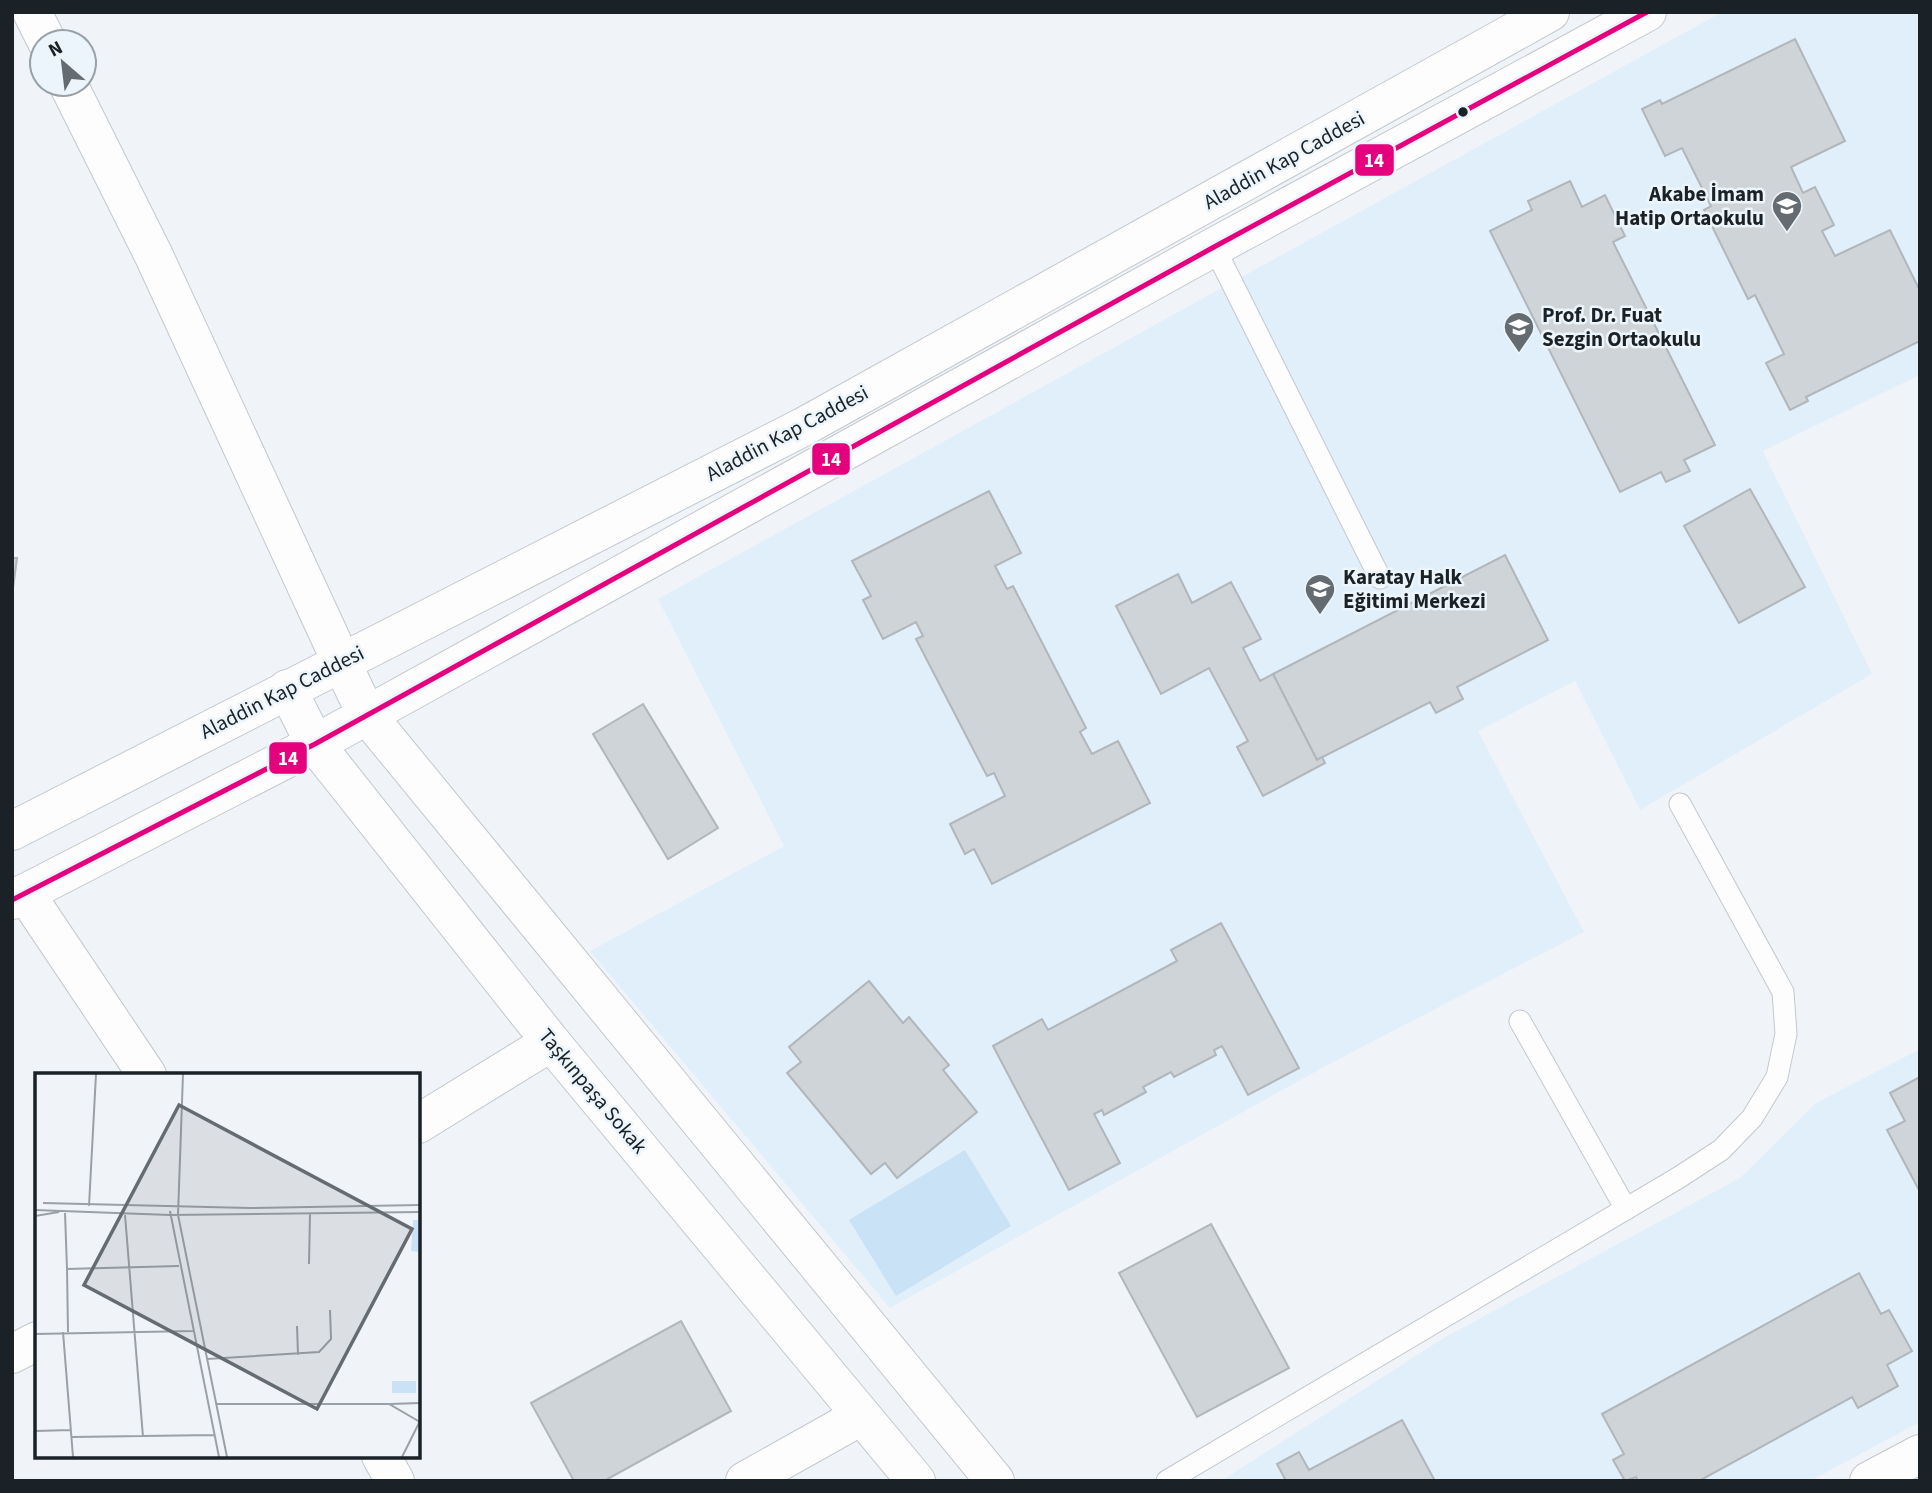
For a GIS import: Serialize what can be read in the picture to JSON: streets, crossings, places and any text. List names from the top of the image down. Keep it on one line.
{"streets":{"street":["Aladdin Kap Caddesi","Taşkınpaşa Sokak"]},"crossings":[["Aladdin Kap Caddesi","Taşkınpaşa Sokak"]],"places":{"school or university":["Akabe İmam Hatip Ortaokulu","Prof. Dr. Fuat Sezgin Ortaokulu","Karatay Halk Eğitimi Merkezi"]},"lines":["transit line 14"],"north":"top left"}
